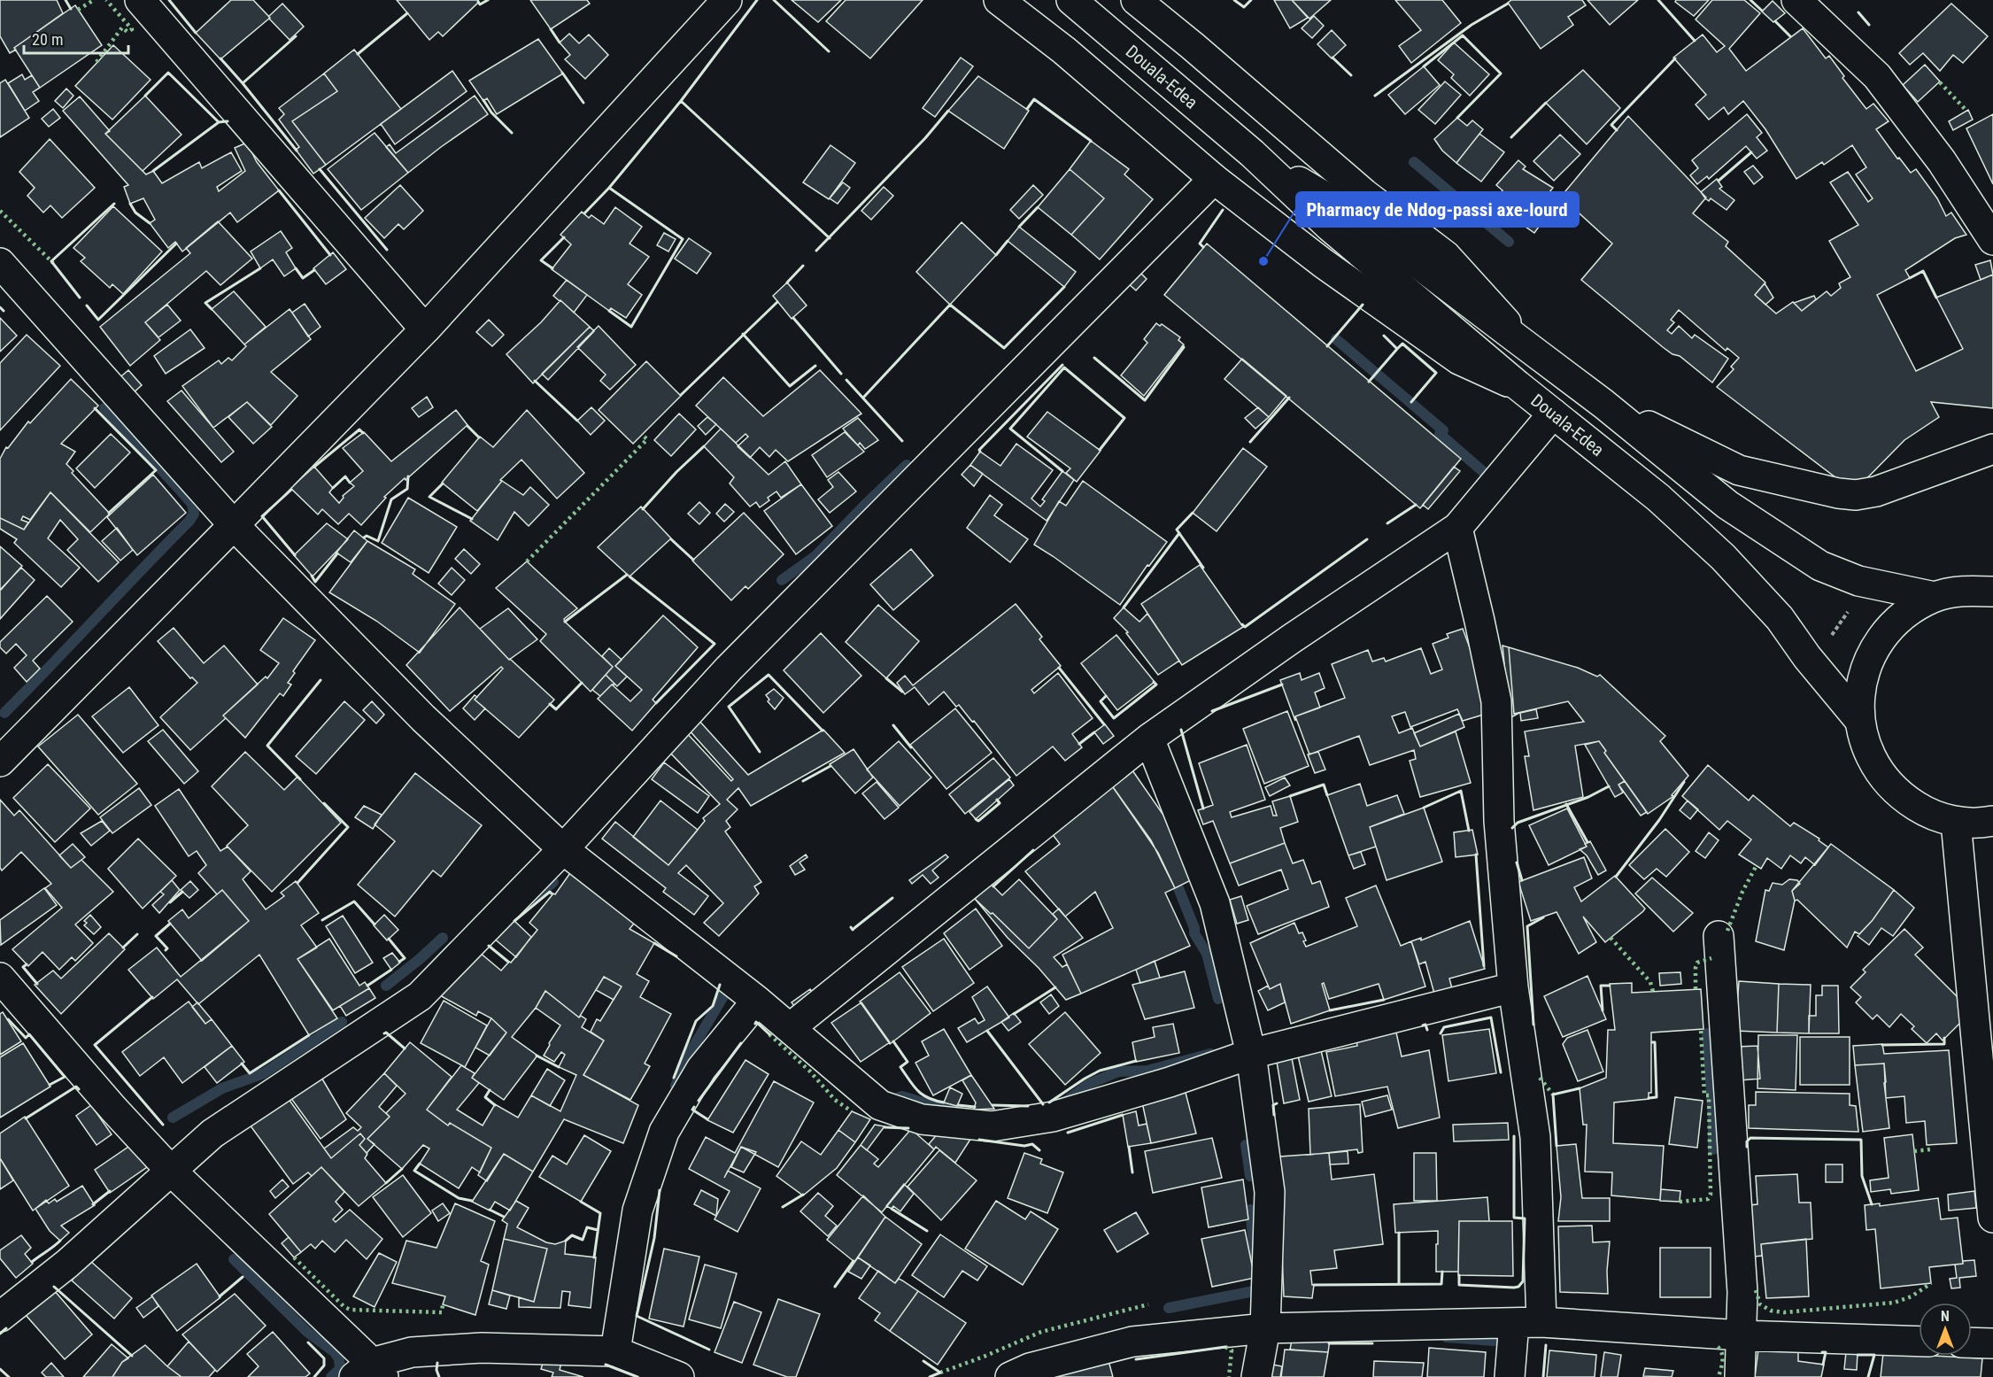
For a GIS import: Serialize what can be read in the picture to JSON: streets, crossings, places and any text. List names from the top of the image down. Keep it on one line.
{"streets":{"main road":["Douala-Edea"]},"places":["Pharmacy de Ndog-passi axe-lourd"],"scale_bar":"20 m","north":"top"}
